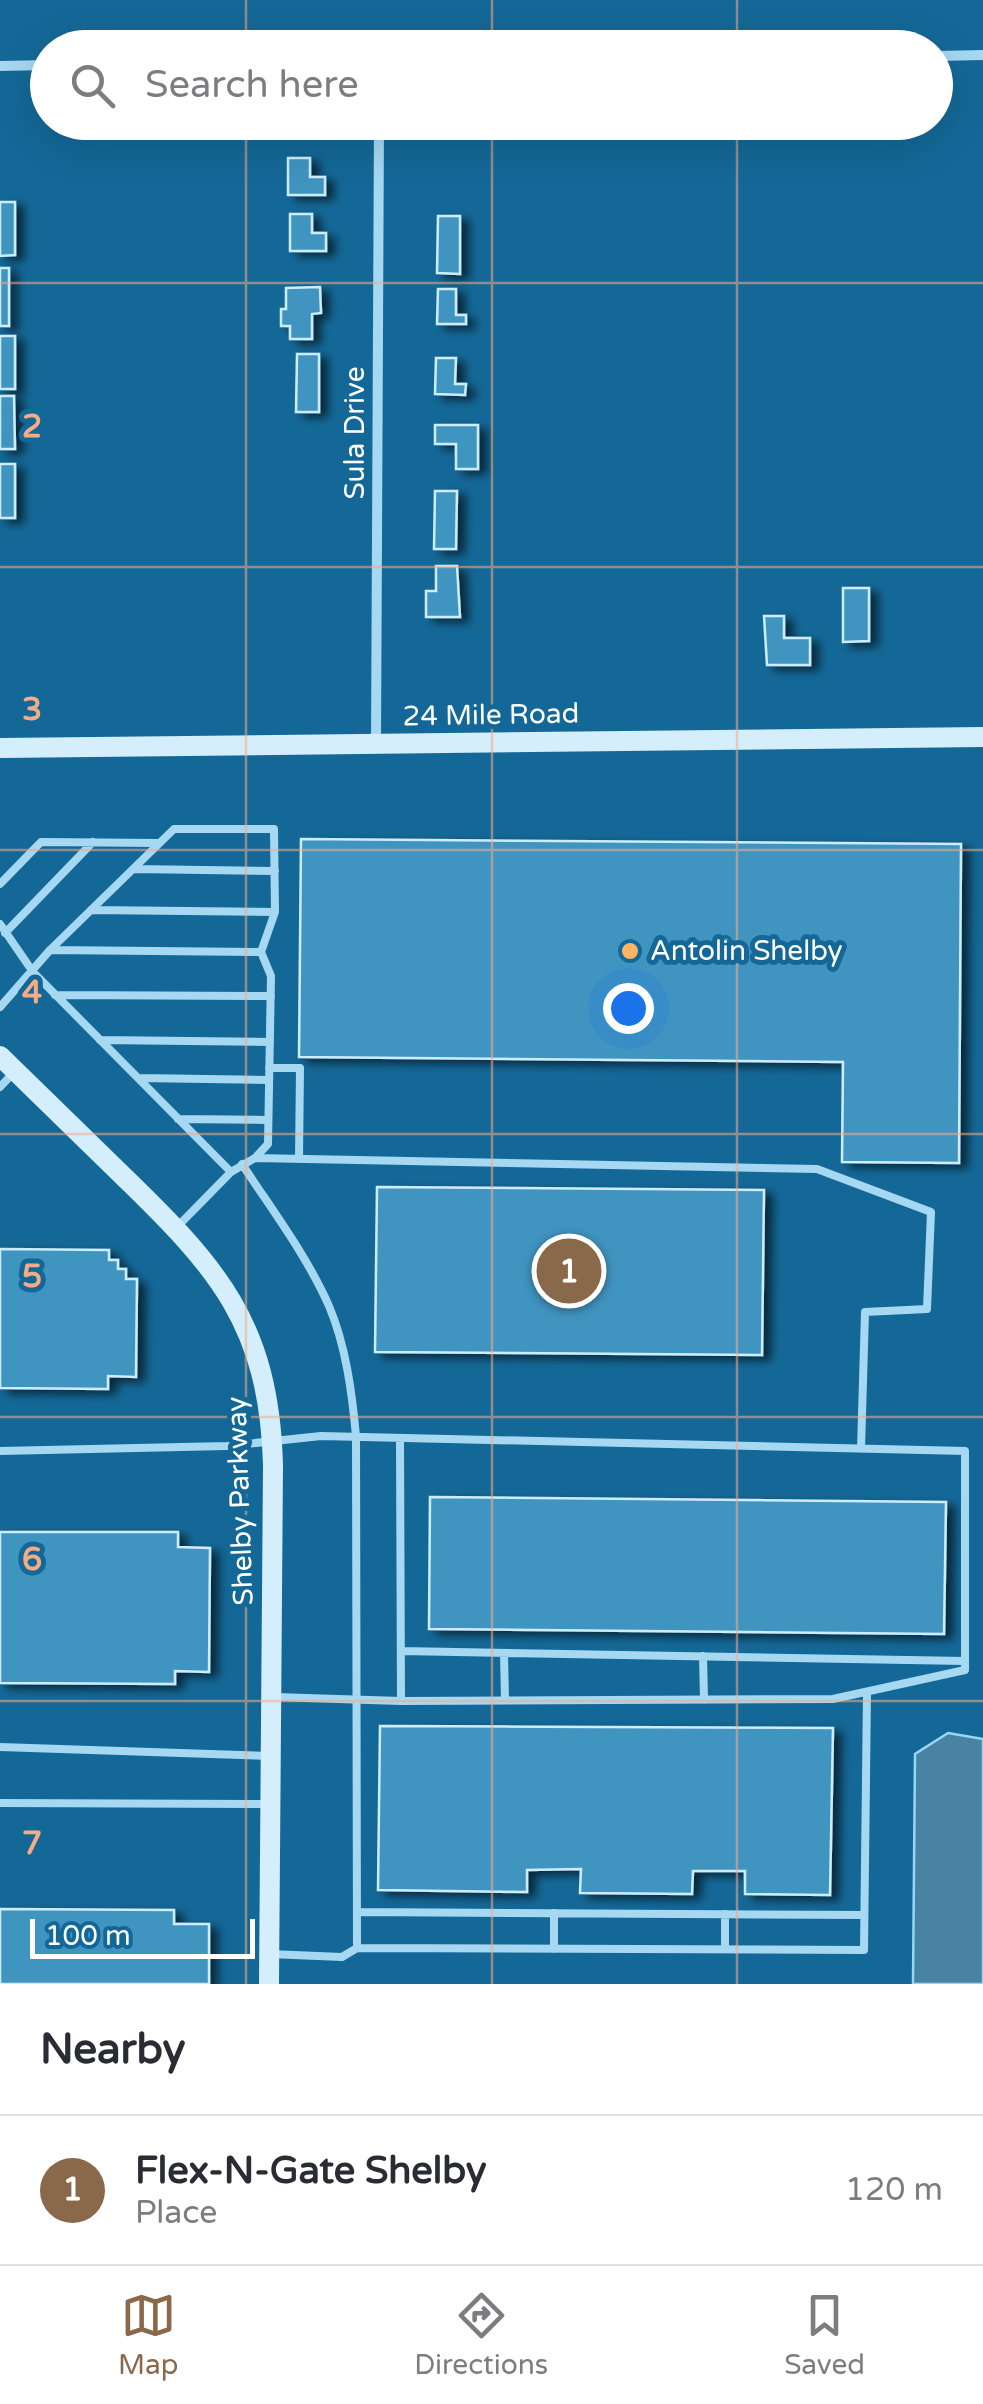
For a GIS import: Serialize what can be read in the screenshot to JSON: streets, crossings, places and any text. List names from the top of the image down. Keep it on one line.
{"streets":{"street":["Sula Drive","24 Mile Road","Shelby Parkway"]},"crossings":[["Sula Drive","24 Mile Road"]],"places":["Antolin Shelby"],"scale_bar":"100 m","page":{"search":"Search here","pins":"1","scale":"100 m","heading":"Nearby","list":[{"mark":"1","name":"Flex-N-Gate Shelby","note":"Place","value":"120 m"}],"nav":["Map","Directions","Saved"]},"grid":{"rows":["2","3","4","5","6","7"]}}
